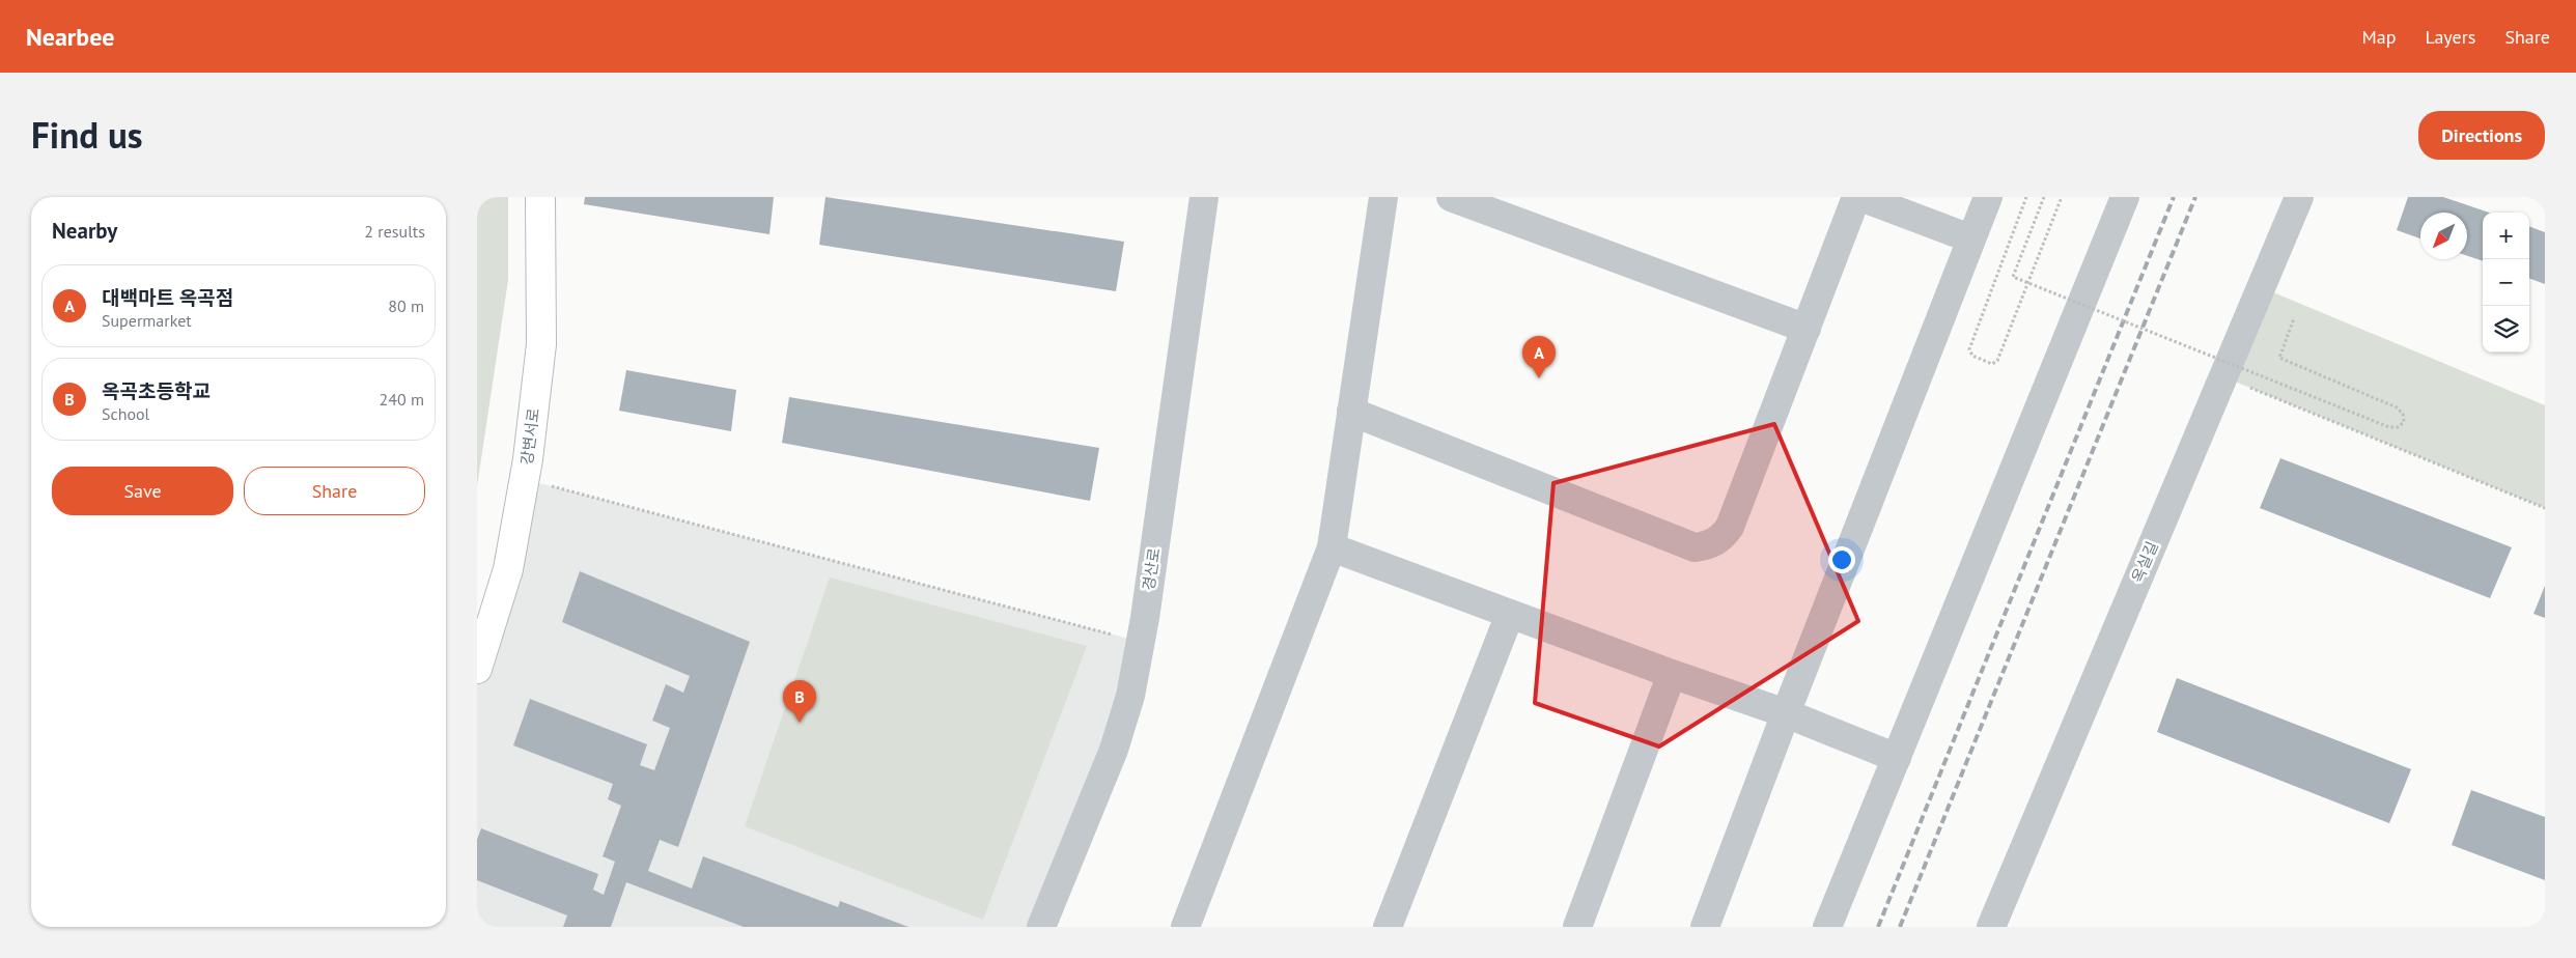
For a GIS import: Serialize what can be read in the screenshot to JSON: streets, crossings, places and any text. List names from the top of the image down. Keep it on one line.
{"streets":{"street":["강변서로","옥실길","경산로"]},"north":"bottom left","page":{"header":"Nearbee","nav":["Map","Layers","Share"],"title":"Find us","buttons":["Directions",["Save","Share"]],"heading":["Nearby","2 results"],"map_buttons":["+","−"],"list":[{"mark":"A","name":"대백마트 옥곡점","note":"Supermarket","value":"80 m"},{"mark":"B","name":"옥곡초등학교","note":"School","value":"240 m"}],"pins":["A","B"]}}
